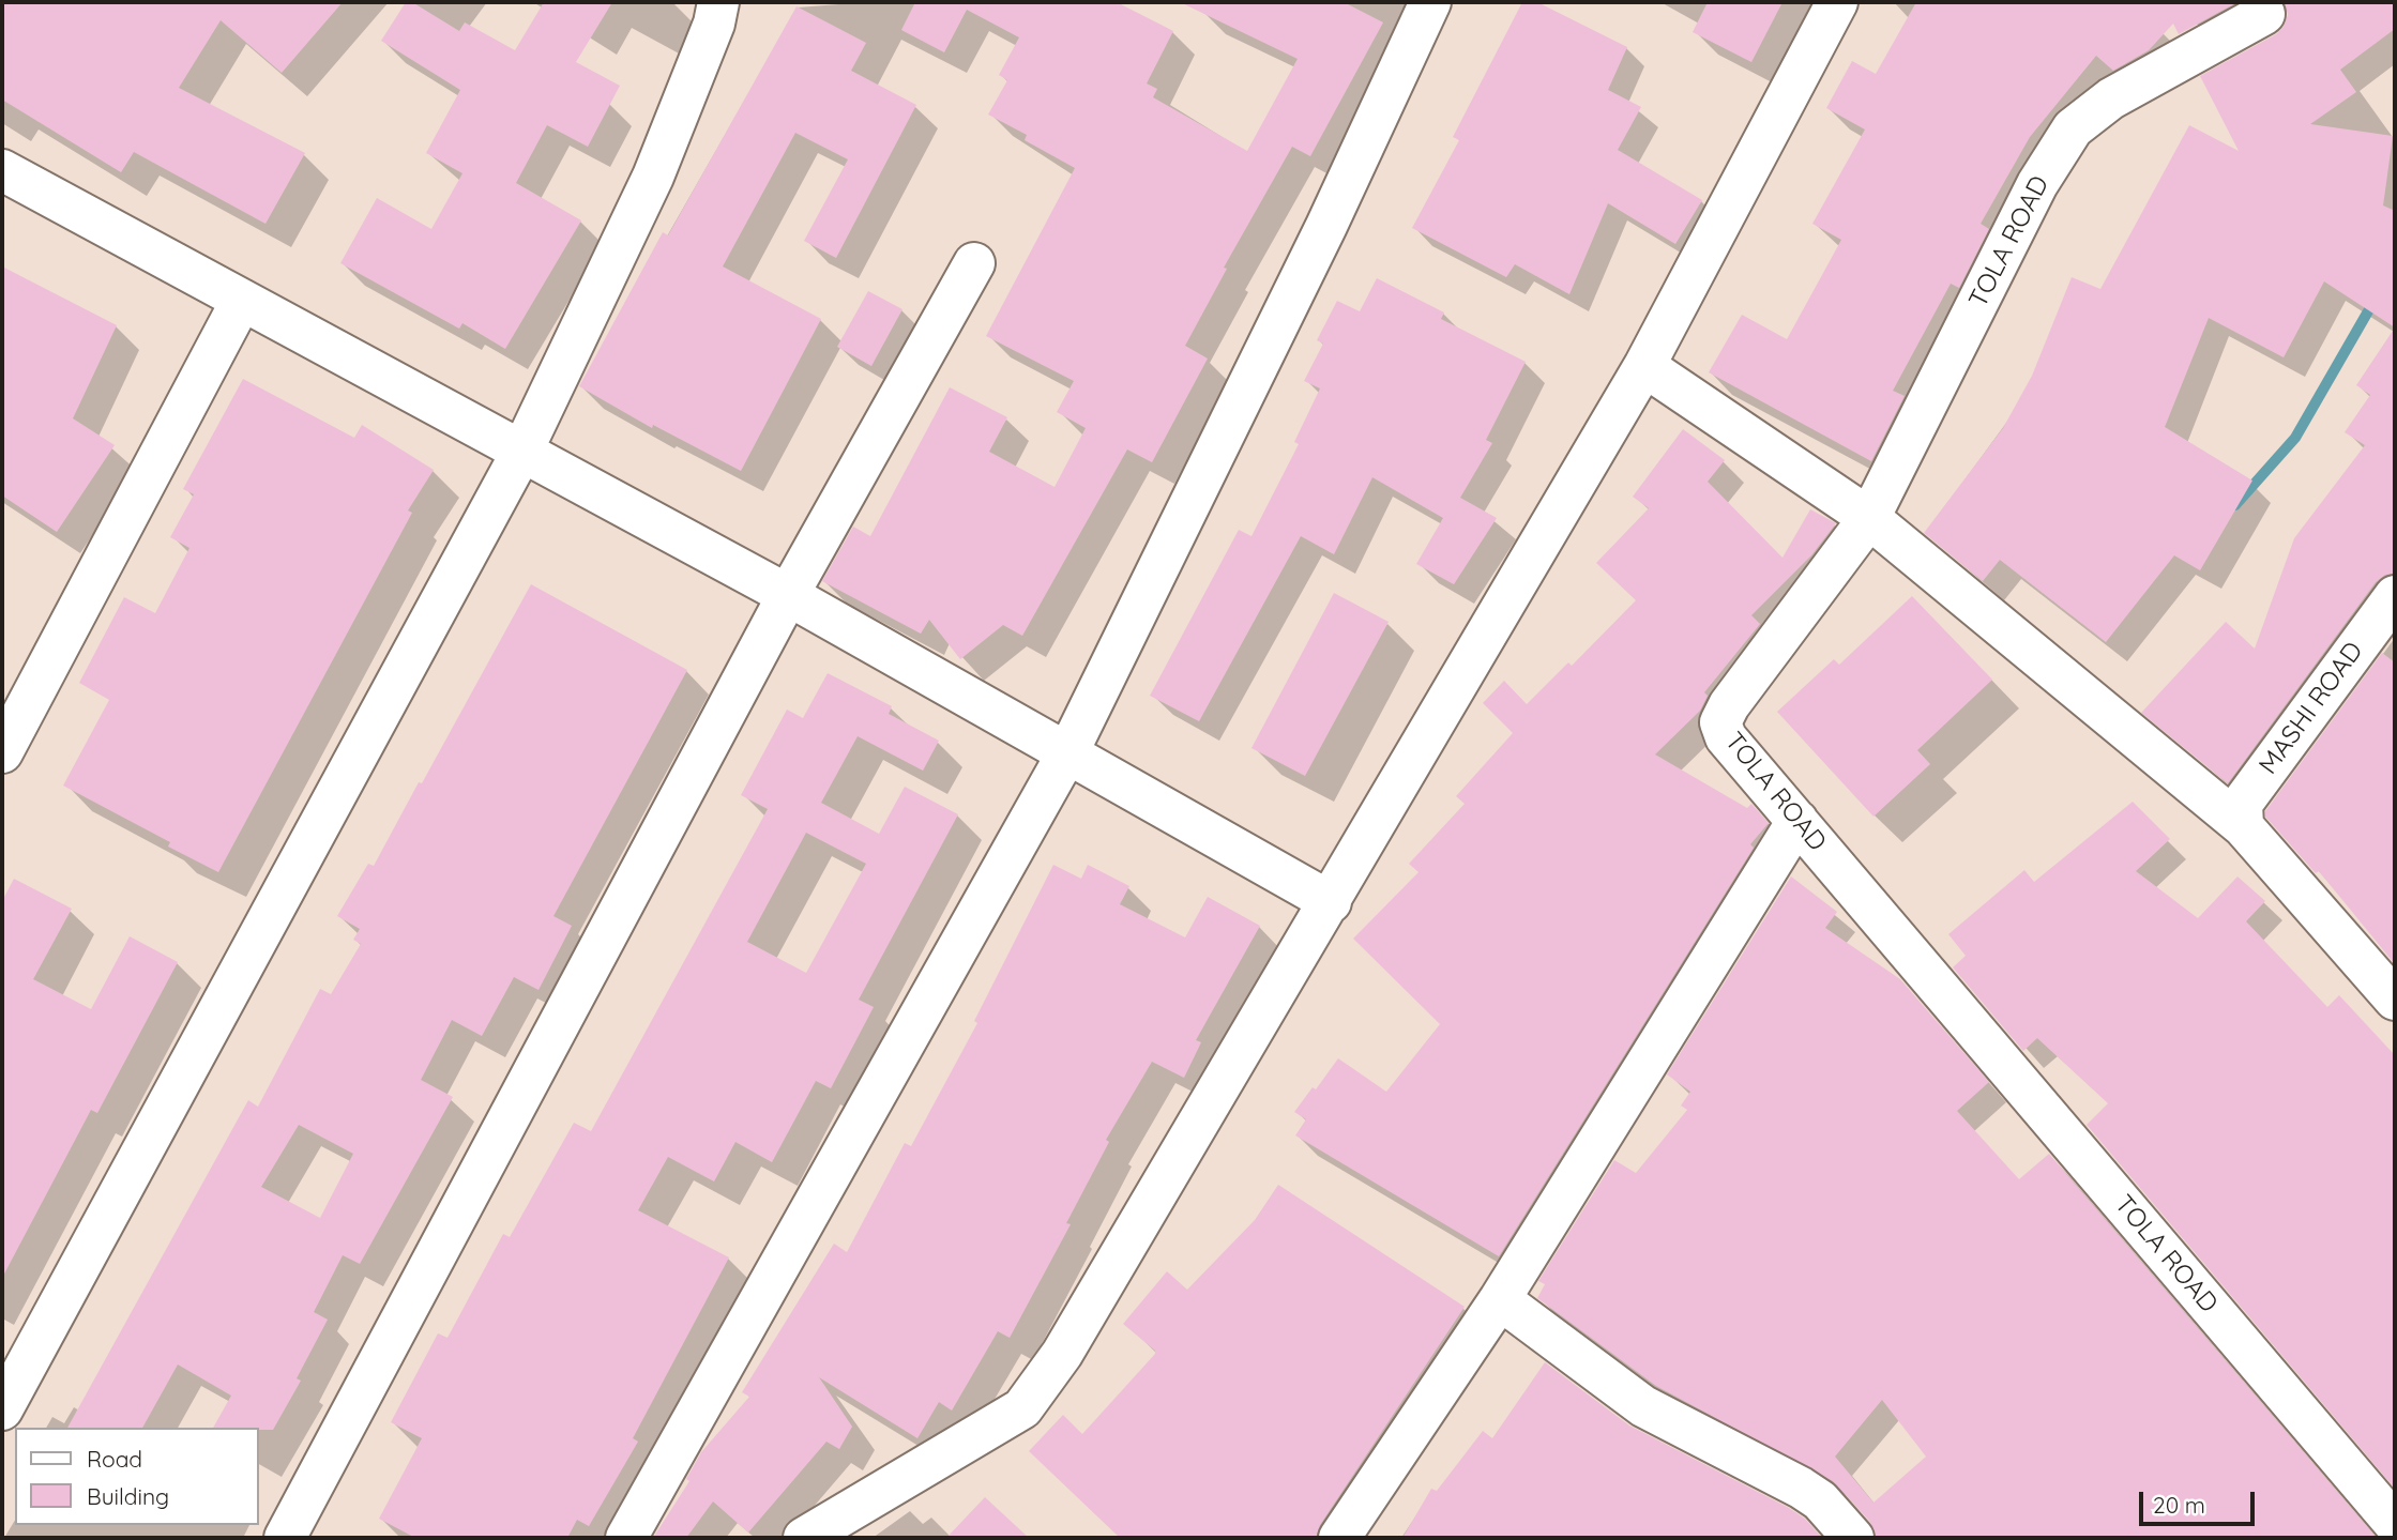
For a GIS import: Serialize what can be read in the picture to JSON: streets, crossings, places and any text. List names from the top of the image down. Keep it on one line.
{"streets":{"street":["TOLA ROAD","MASHI ROAD"]},"legend":["Road","Building"],"scale_bar":"20 m"}
